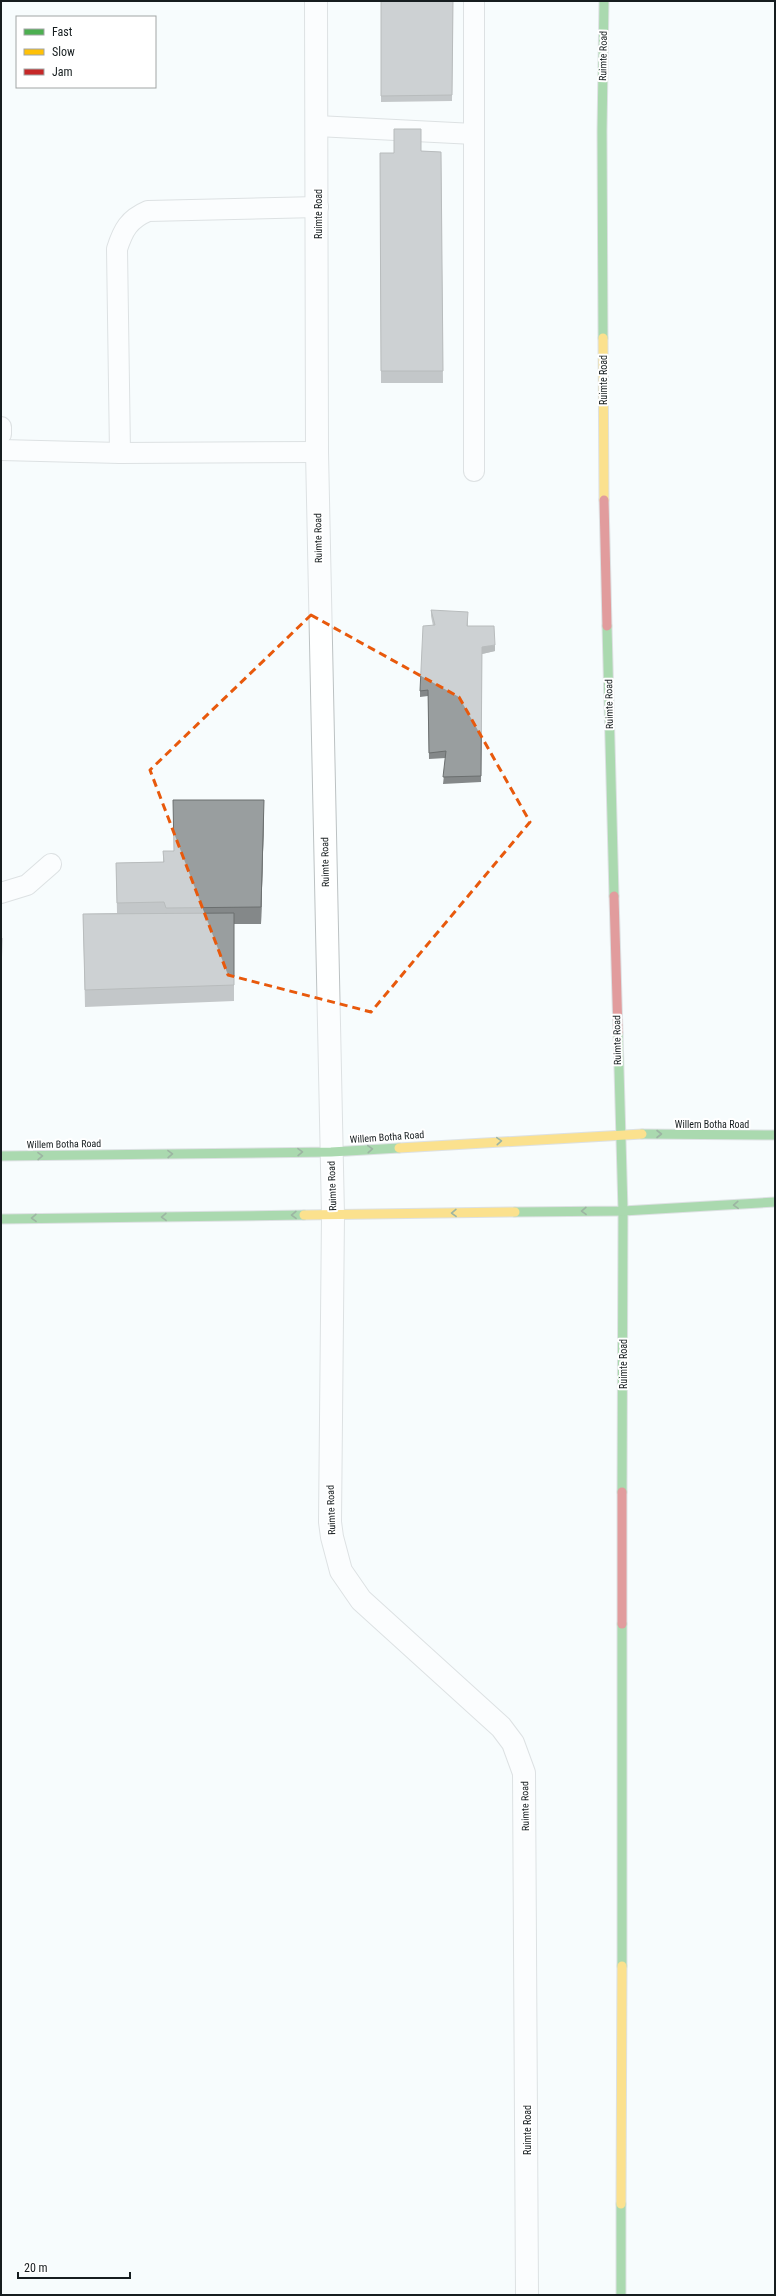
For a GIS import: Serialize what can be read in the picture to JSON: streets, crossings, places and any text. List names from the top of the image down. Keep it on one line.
{"streets":{"main road":["Ruimte Road","Willem Botha Road"]},"crossings":[["Ruimte Road","Willem Botha Road"]],"legend":["Fast","Slow","Jam"],"scale_bar":"20 m"}
